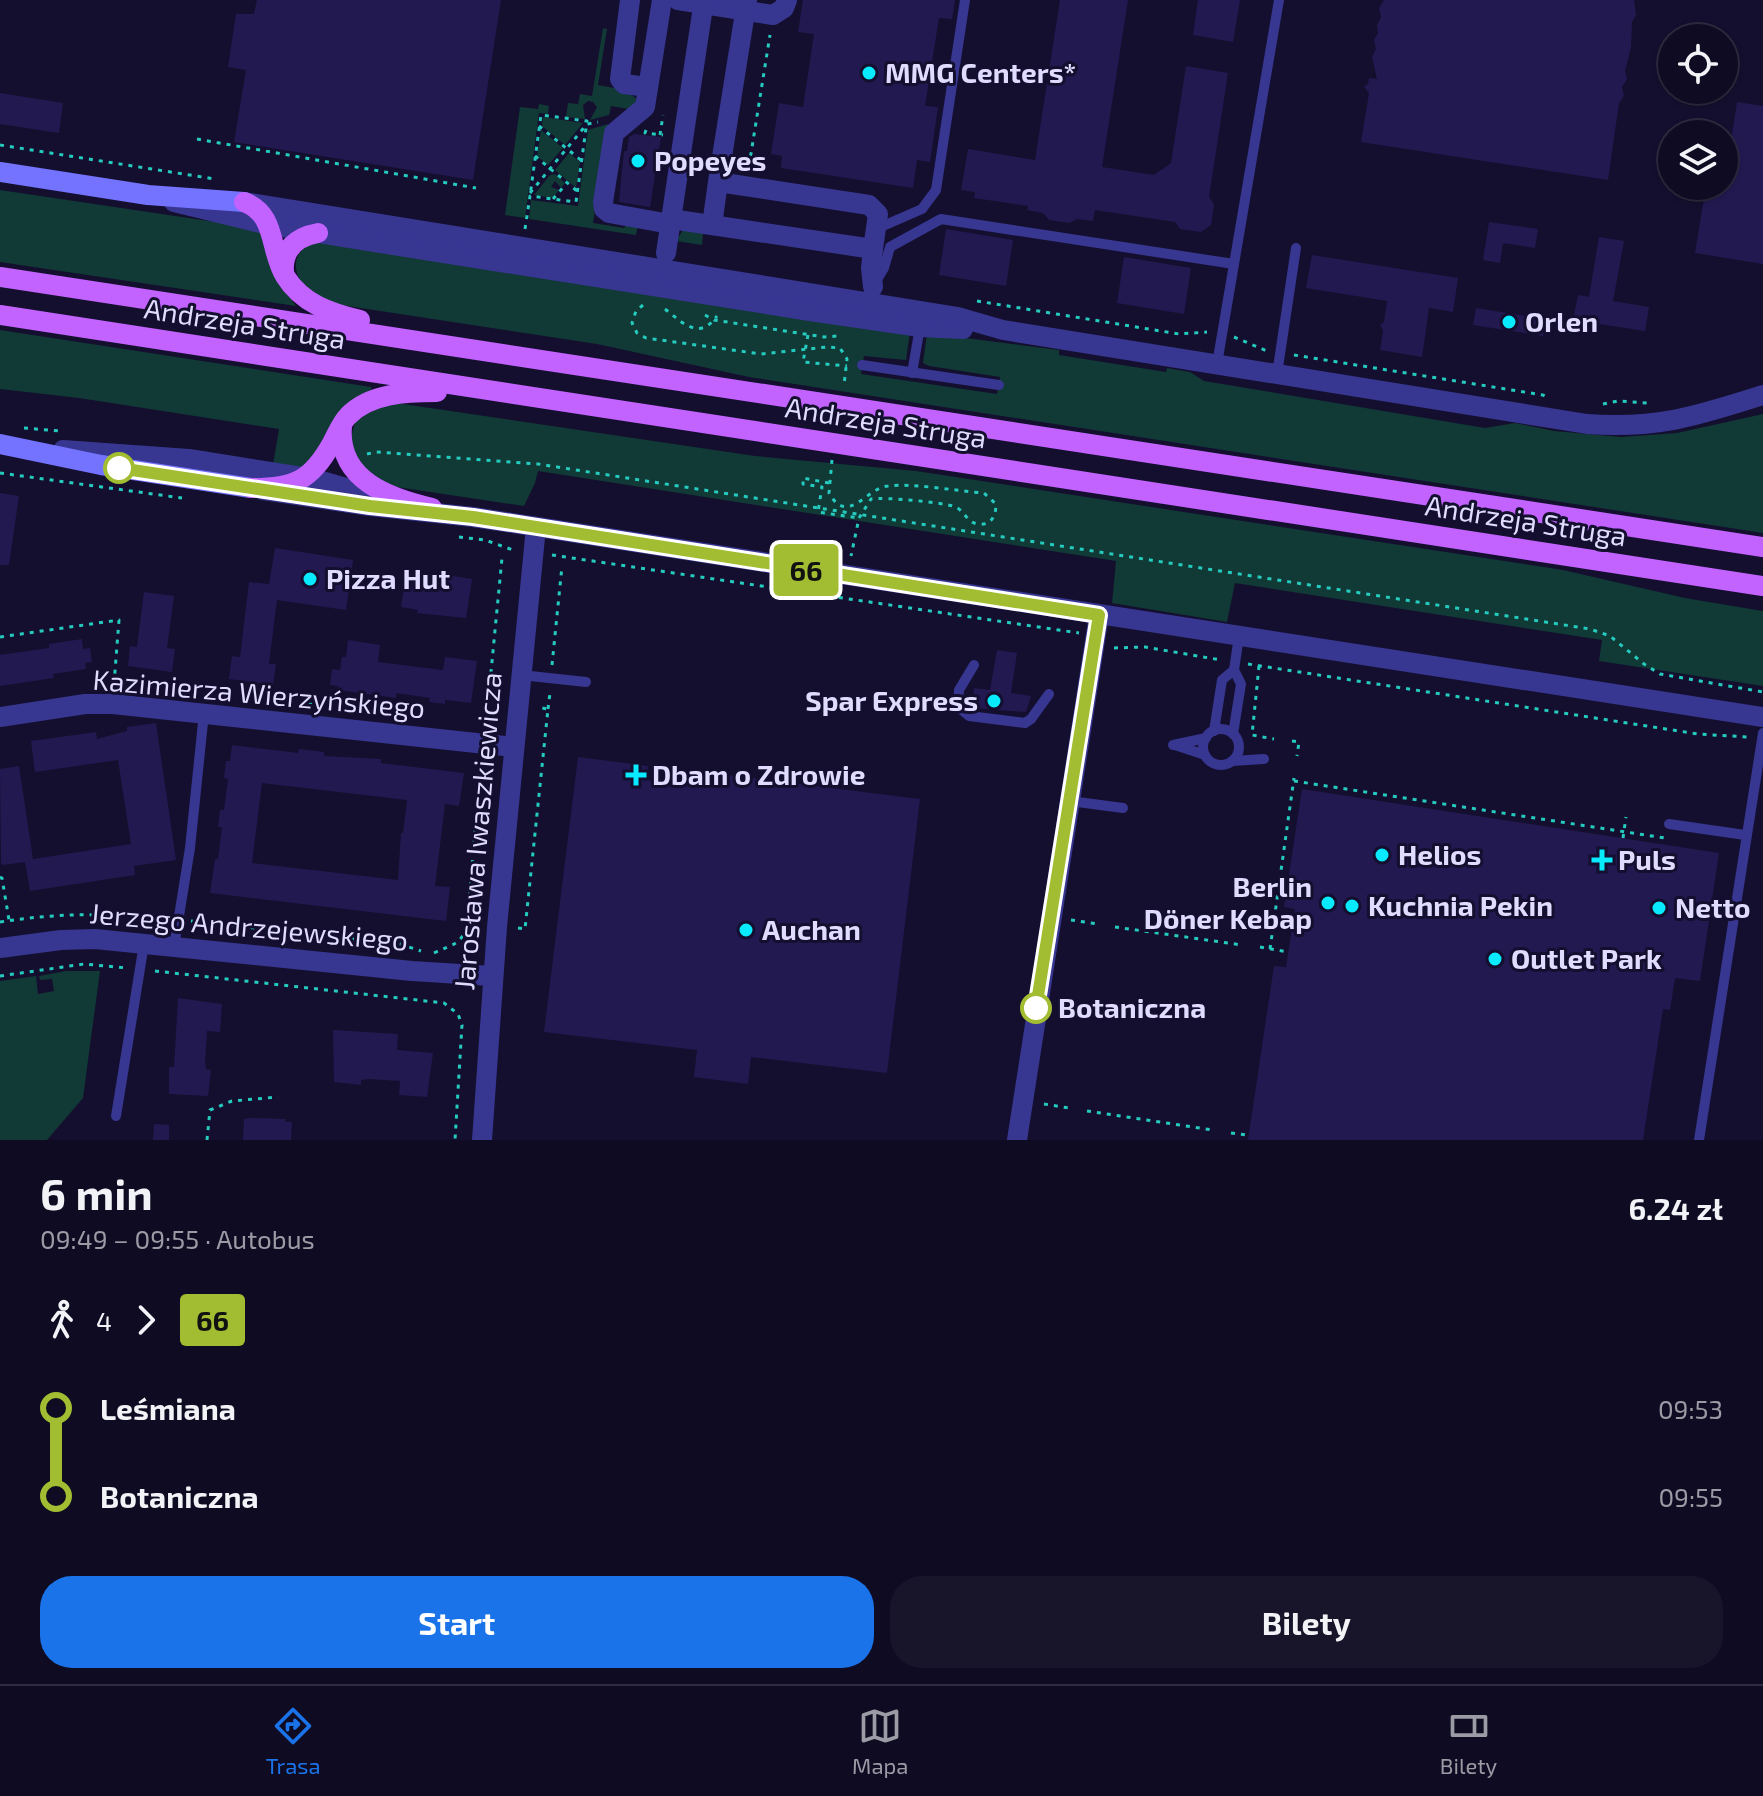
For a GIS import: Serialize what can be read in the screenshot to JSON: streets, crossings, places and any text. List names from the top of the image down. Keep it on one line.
{"streets":{"main road":["Andrzeja Struga"],"street":["Kazimierza Wierzyńskiego","Jarosława Iwaszkiewicza","Jerzego Andrzejewskiego"]},"crossings":[["Kazimierza Wierzyńskiego","Jarosława Iwaszkiewicza"],["Jarosława Iwaszkiewicza","Jerzego Andrzejewskiego"]],"places":{"other":["MMG Centers*","Popeyes","Orlen","Pizza Hut","Spar Express","Helios","Berlin Döner Kebap","Kuchnia Pekin","Netto","Auchan","Outlet Park","Botaniczna"],"health":["Dbam o Zdrowie","Puls"]},"lines":["bus line 66"],"page":{"on_map":"66","heading":["6 min","09:49 – 09:55 · Autobus","6.24 zł"],"legs":["4","66"],"list":[{"name":"Leśmiana","value":"09:53"},{"name":"Botaniczna","value":"09:55"}],"buttons":["Start","Bilety"],"tabs":["Trasa","Mapa","Bilety"]}}
